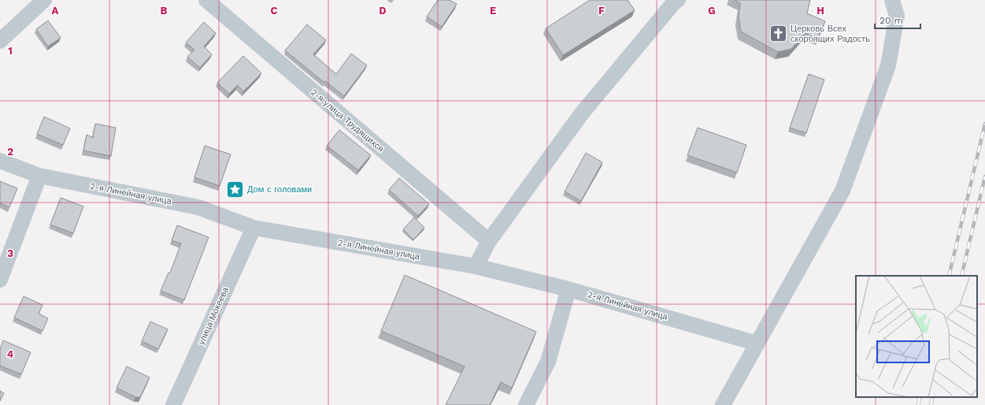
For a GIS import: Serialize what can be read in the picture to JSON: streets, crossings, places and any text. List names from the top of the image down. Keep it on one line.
{"streets":{"street":["2-я улица Трудящихся","2-я Линейная улица","улица Мокеева"]},"crossings":[["2-я Линейная улица","улица Мокеева"]],"places":{"church":["Церковь Всех скорбящих Радость"],"place":["Дом с головами"]},"scale_bar":"20 m","grid":{"columns":["A","B","C","D","E","F","G","H"],"rows":["1","2","3","4"]}}
